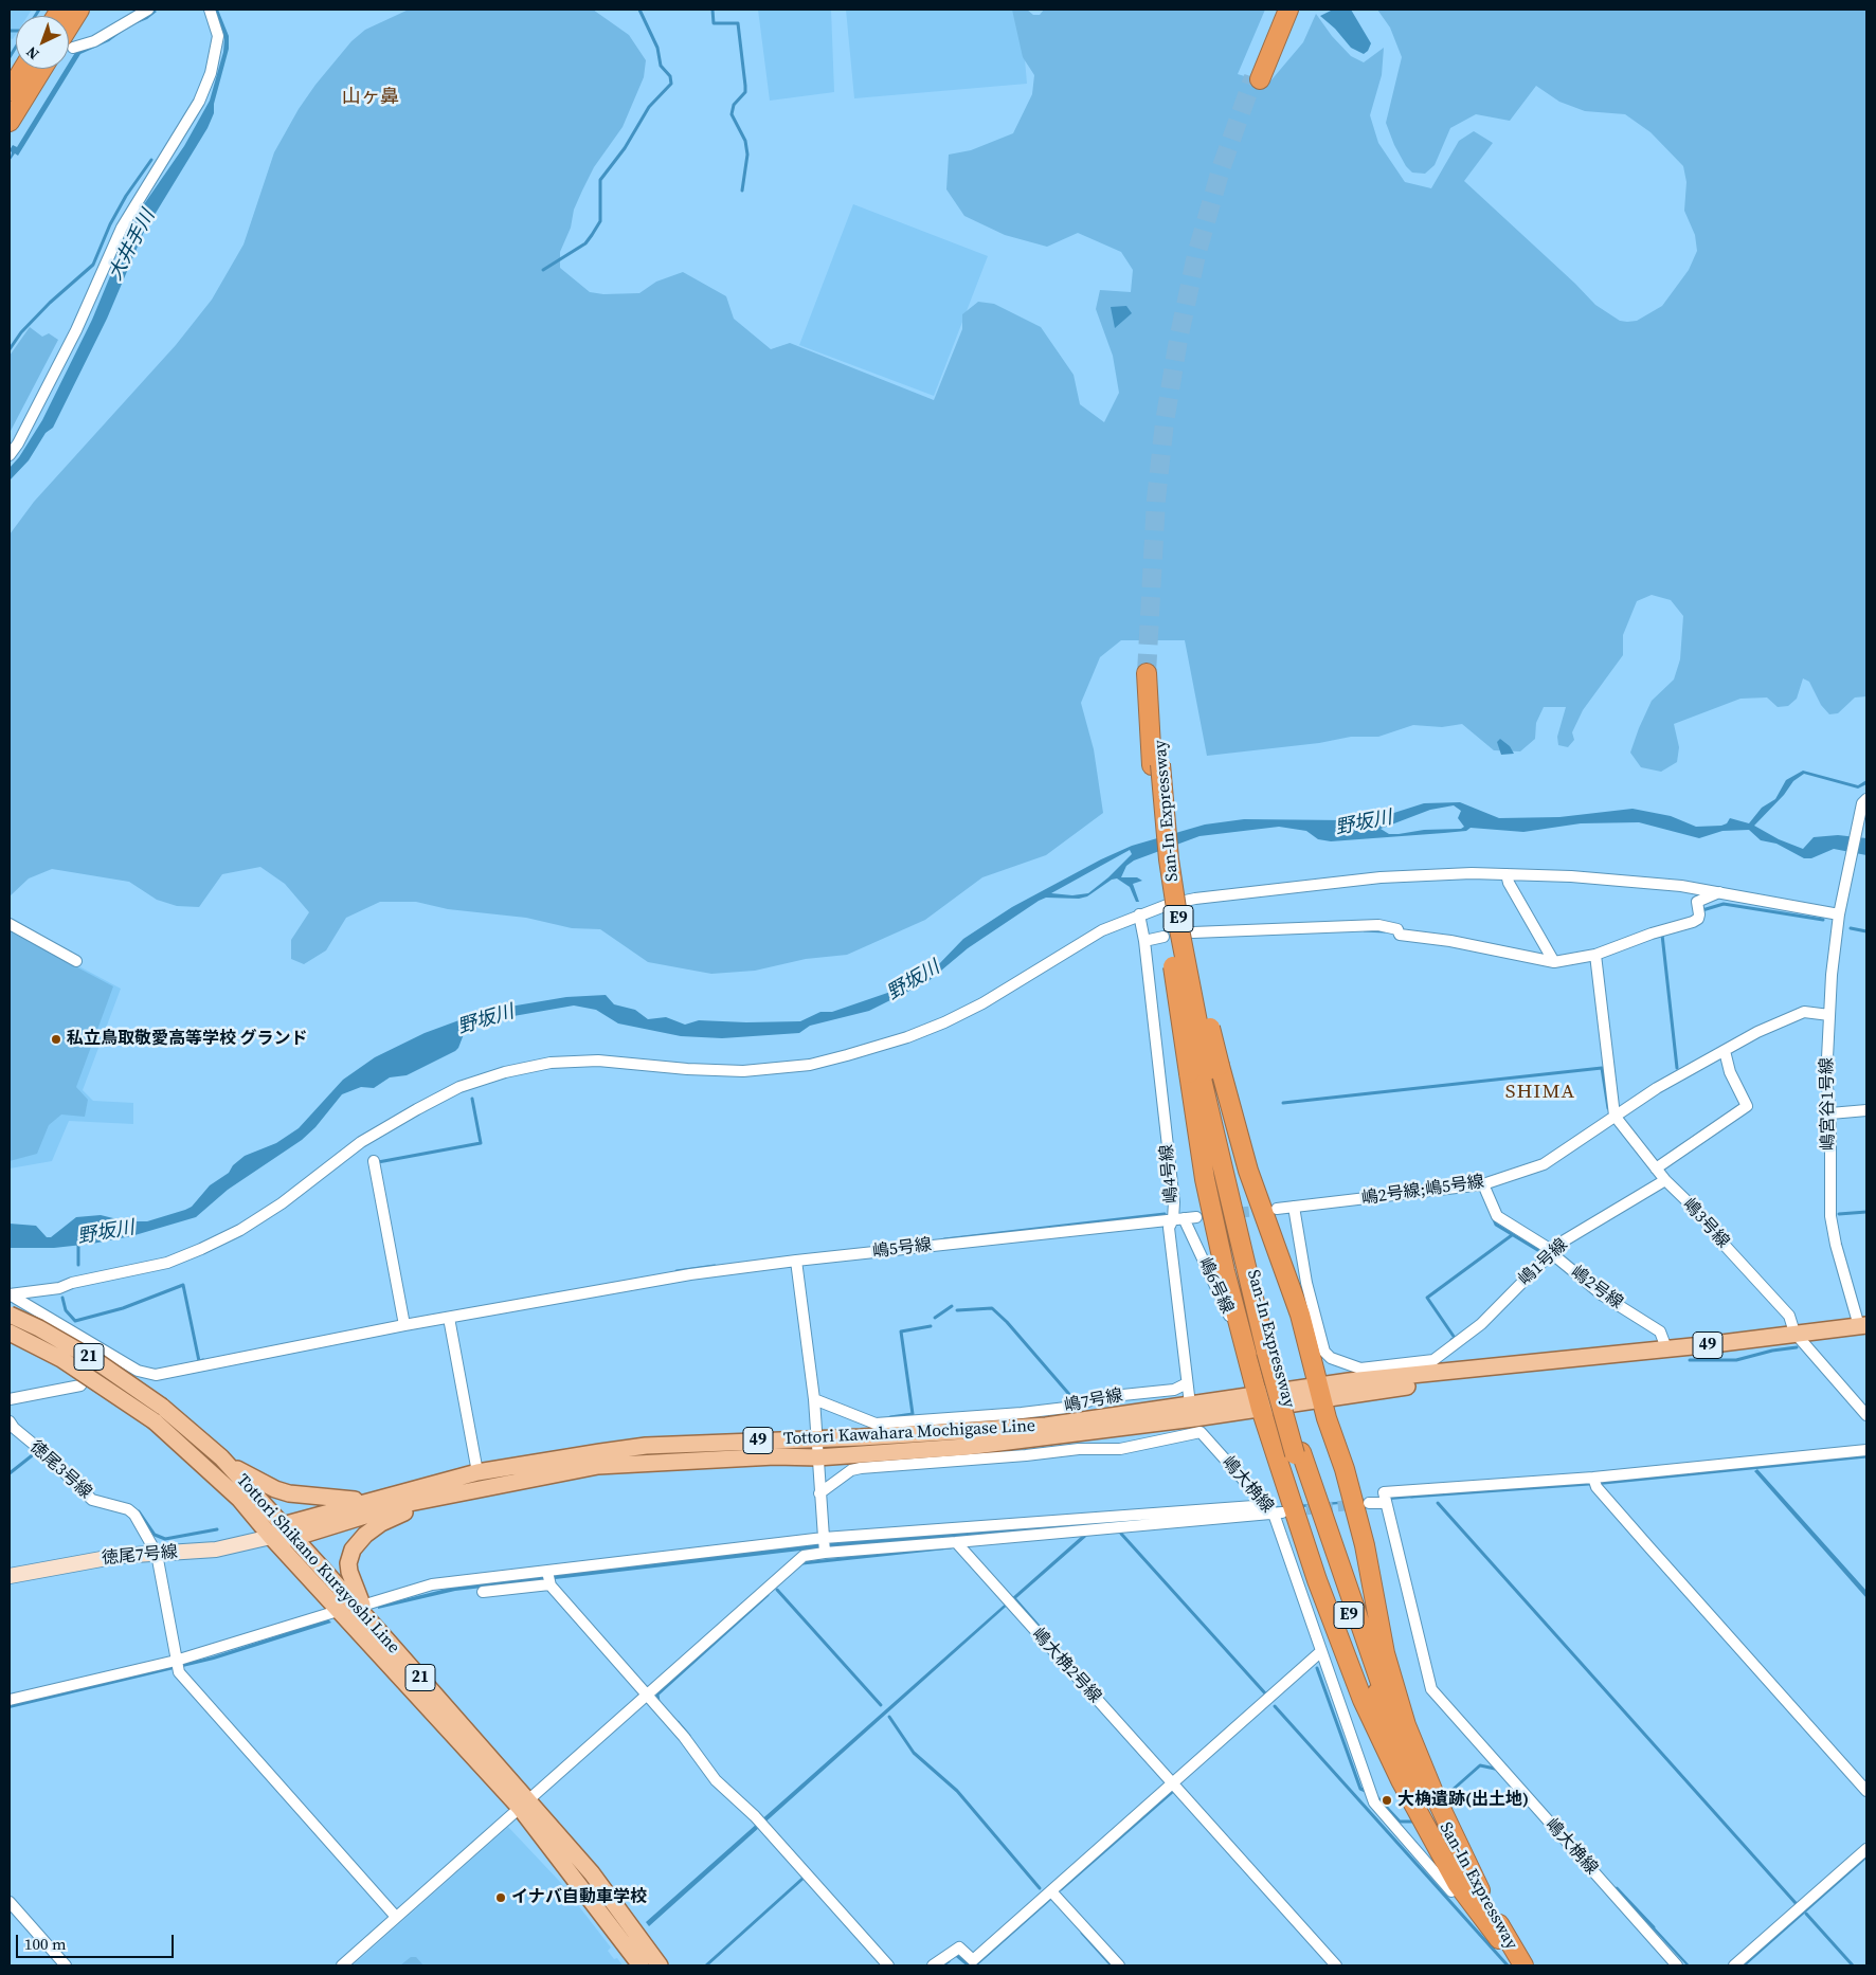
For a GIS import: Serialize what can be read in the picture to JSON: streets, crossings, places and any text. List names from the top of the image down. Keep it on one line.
{"streets":{"highway":["San-In Expressway","E9"],"main road":["49","21","Tottori Kawahara Mochigase Line","Tottori Shikano Kurayoshi Line"],"street":["嶋宮谷1号線","嶋4号線","嶋2号線;嶋5号線","嶋3号線","嶋5号線","嶋1号線","嶋6号線","嶋2号線","嶋7号線","徳尾3号線","嶋大桷線","徳尾7号線","嶋大桷2号線"]},"crossings":[["嶋宮谷1号線","嶋2号線;嶋5号線"],["嶋宮谷1号線","Tottori Kawahara Mochigase Line"],["嶋4号線","嶋5号線"],["嶋4号線","嶋6号線"],["嶋4号線","嶋7号線"],["嶋4号線","Tottori Kawahara Mochigase Line"],["嶋4号線","嶋大桷線"],["嶋2号線;嶋5号線","嶋3号線"],["嶋2号線;嶋5号線","嶋2号線"],["嶋3号線","嶋1号線"],["嶋3号線","Tottori Kawahara Mochigase Line"],["嶋5号線","嶋6号線"],["嶋1号線","嶋2号線"],["嶋1号線","Tottori Kawahara Mochigase Line"],["嶋2号線","Tottori Kawahara Mochigase Line"],["Tottori Kawahara Mochigase Line","嶋大桷線"],["Tottori Kawahara Mochigase Line","徳尾7号線"],["Tottori Kawahara Mochigase Line","Tottori Shikano Kurayoshi Line"],["徳尾3号線","徳尾7号線"],["徳尾7号線","Tottori Shikano Kurayoshi Line"]],"districts":["山ヶ鼻","SHIMA"],"water":["大井手川","野坂川"],"places":["私立鳥取敬愛高等学校 グランド","大桷遺跡(出土地)","イナバ自動車学校"],"scale_bar":"100 m","north":"bottom left"}
